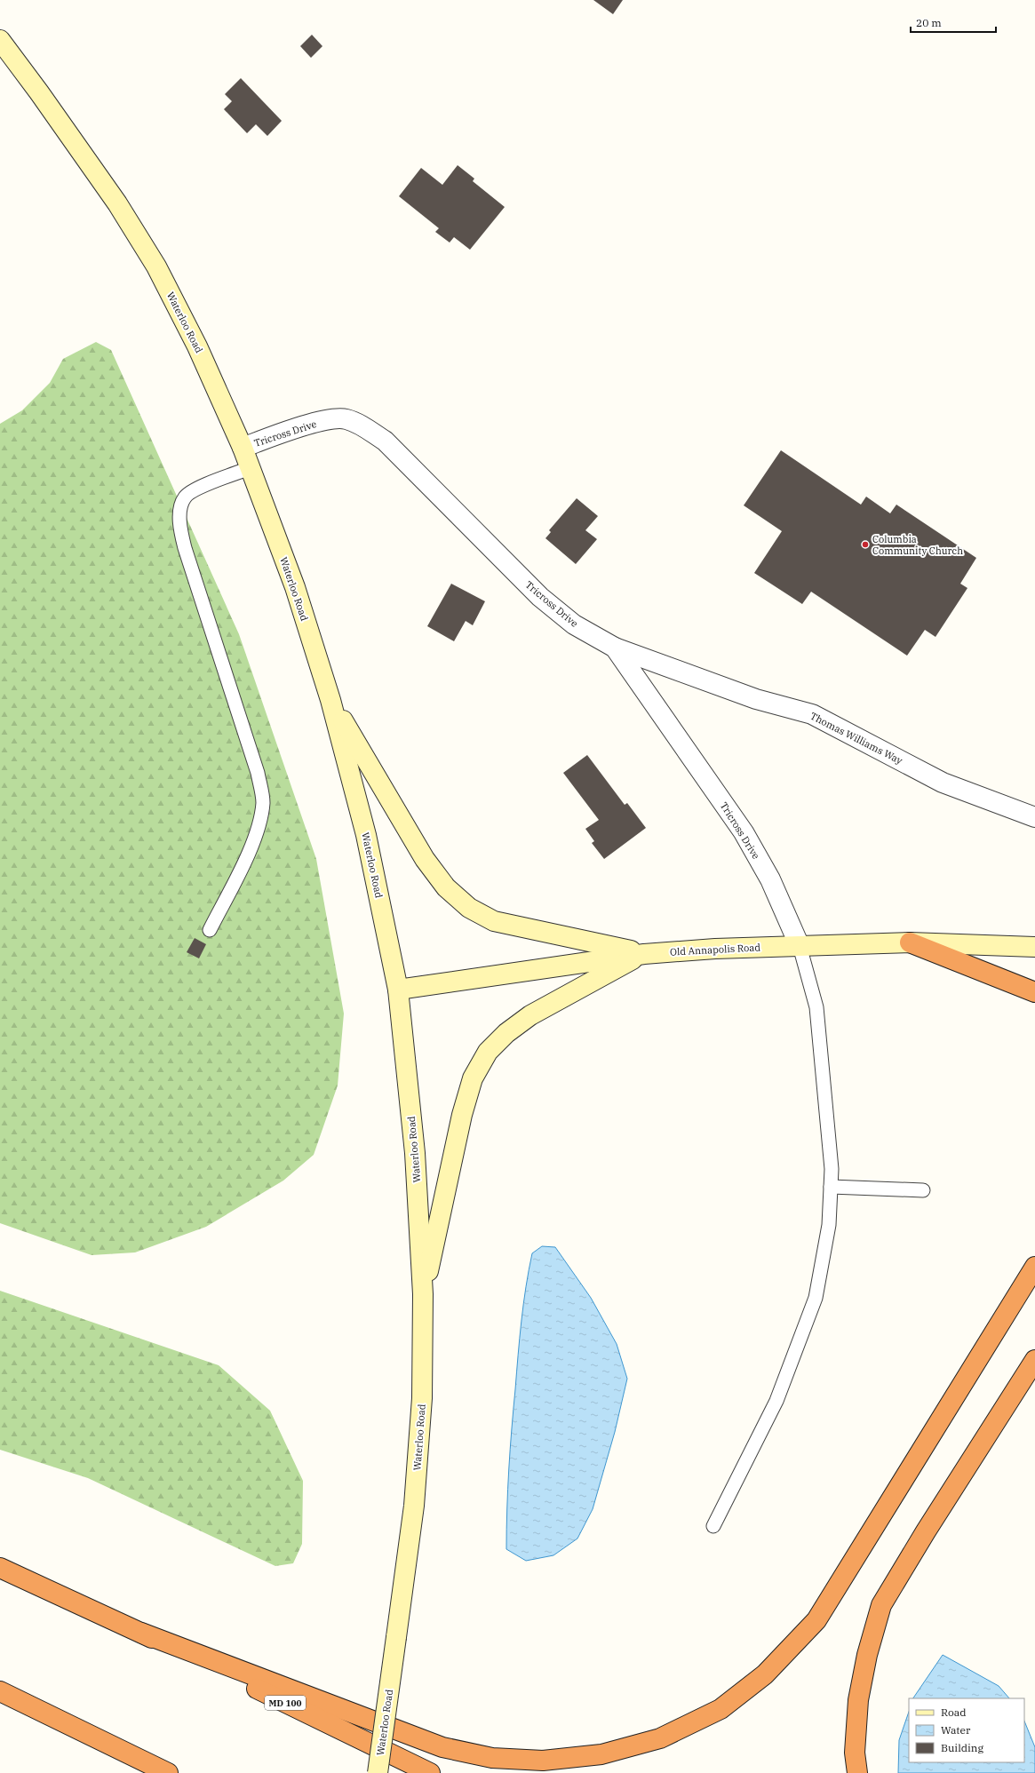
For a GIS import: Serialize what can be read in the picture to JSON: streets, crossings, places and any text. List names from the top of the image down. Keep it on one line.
{"streets":{"highway":["MD 100"],"main road":["Waterloo Road","Old Annapolis Road"],"street":["Tricross Drive","Thomas Williams Way"]},"crossings":[["Waterloo Road","Tricross Drive"],["Waterloo Road","Old Annapolis Road"],["Tricross Drive","Thomas Williams Way"],["Tricross Drive","Old Annapolis Road"]],"places":["Columbia Community Church"],"legend":["Road","Water","Building"],"scale_bar":"20 m"}
